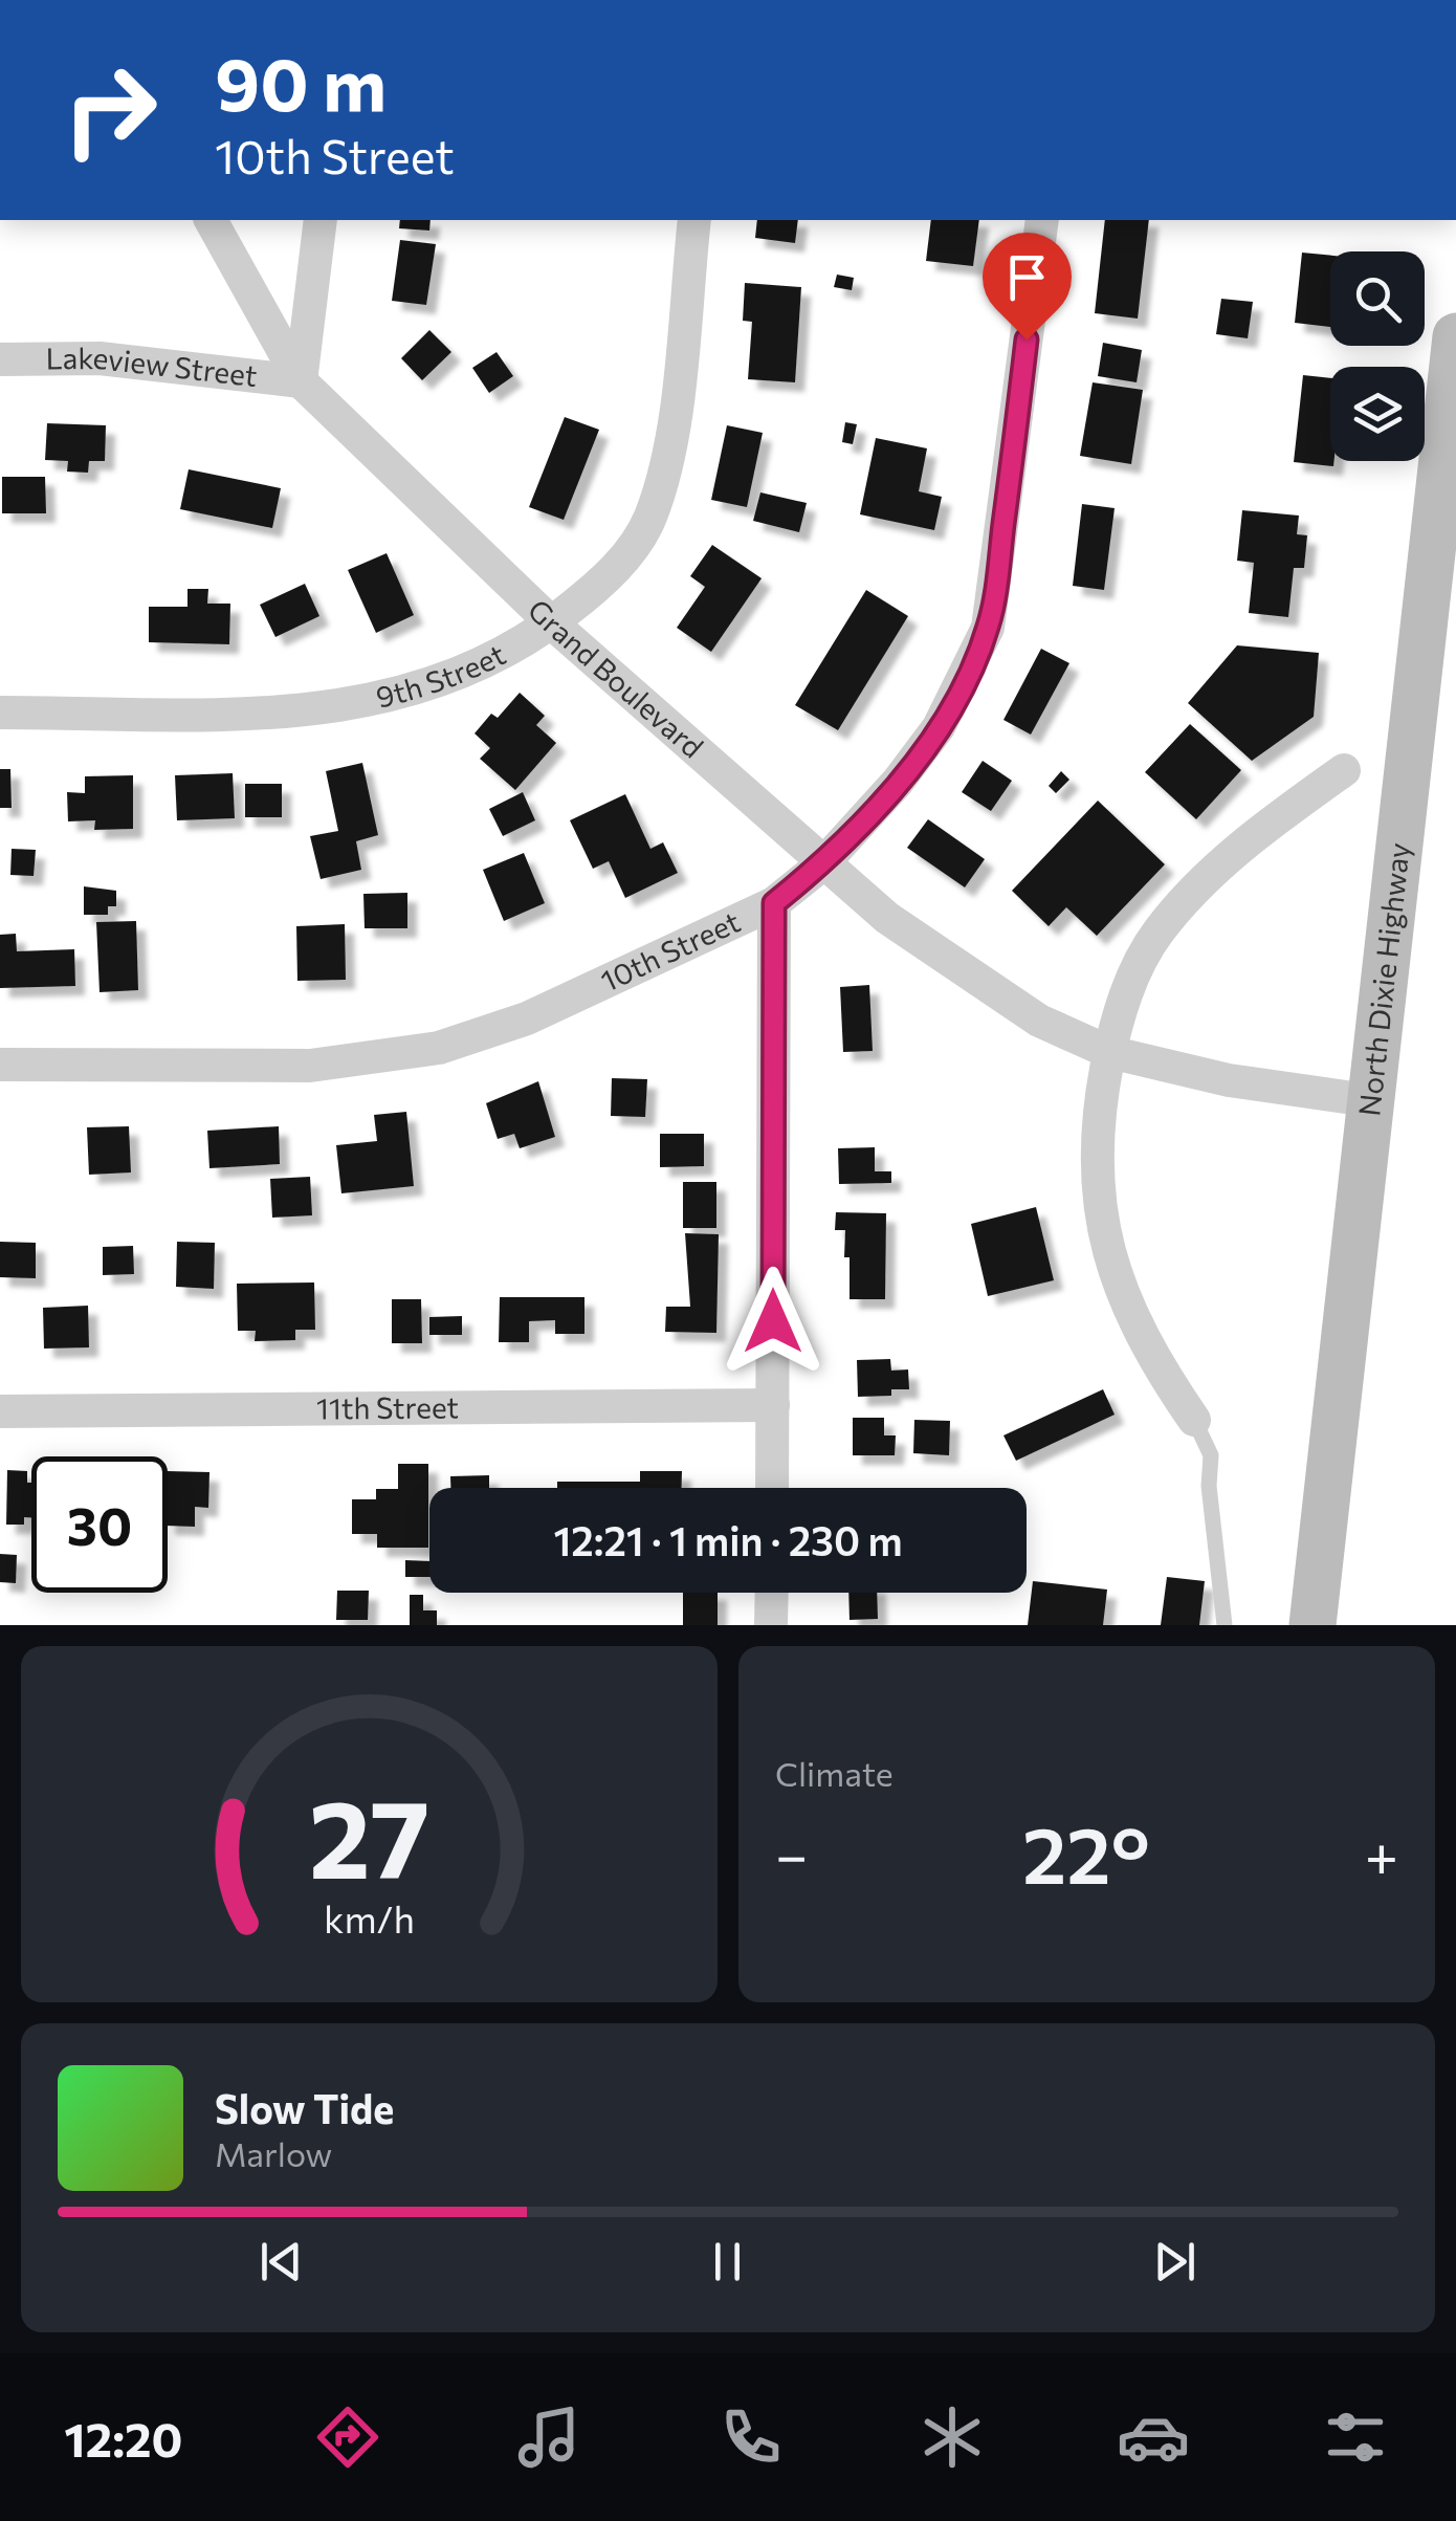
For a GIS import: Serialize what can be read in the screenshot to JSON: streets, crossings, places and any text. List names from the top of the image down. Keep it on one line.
{"streets":{"street":["Lakeview Street","9th Street","Grand Boulevard","10th Street","North Dixie Highway","11th Street"]},"crossings":[["Lakeview Street","Grand Boulevard"],["9th Street","Grand Boulevard"],["Grand Boulevard","10th Street"],["Grand Boulevard","North Dixie Highway"]],"page":{"turn":["90 m","10th Street"],"limit":"30","trip":"12:21 · 1 min · 230 m","tile":"Climate","heat":["−","22°","+"],"song":["Slow Tide","Marlow"],"tabs":"12:20","gauge":["27","km/h"]}}
